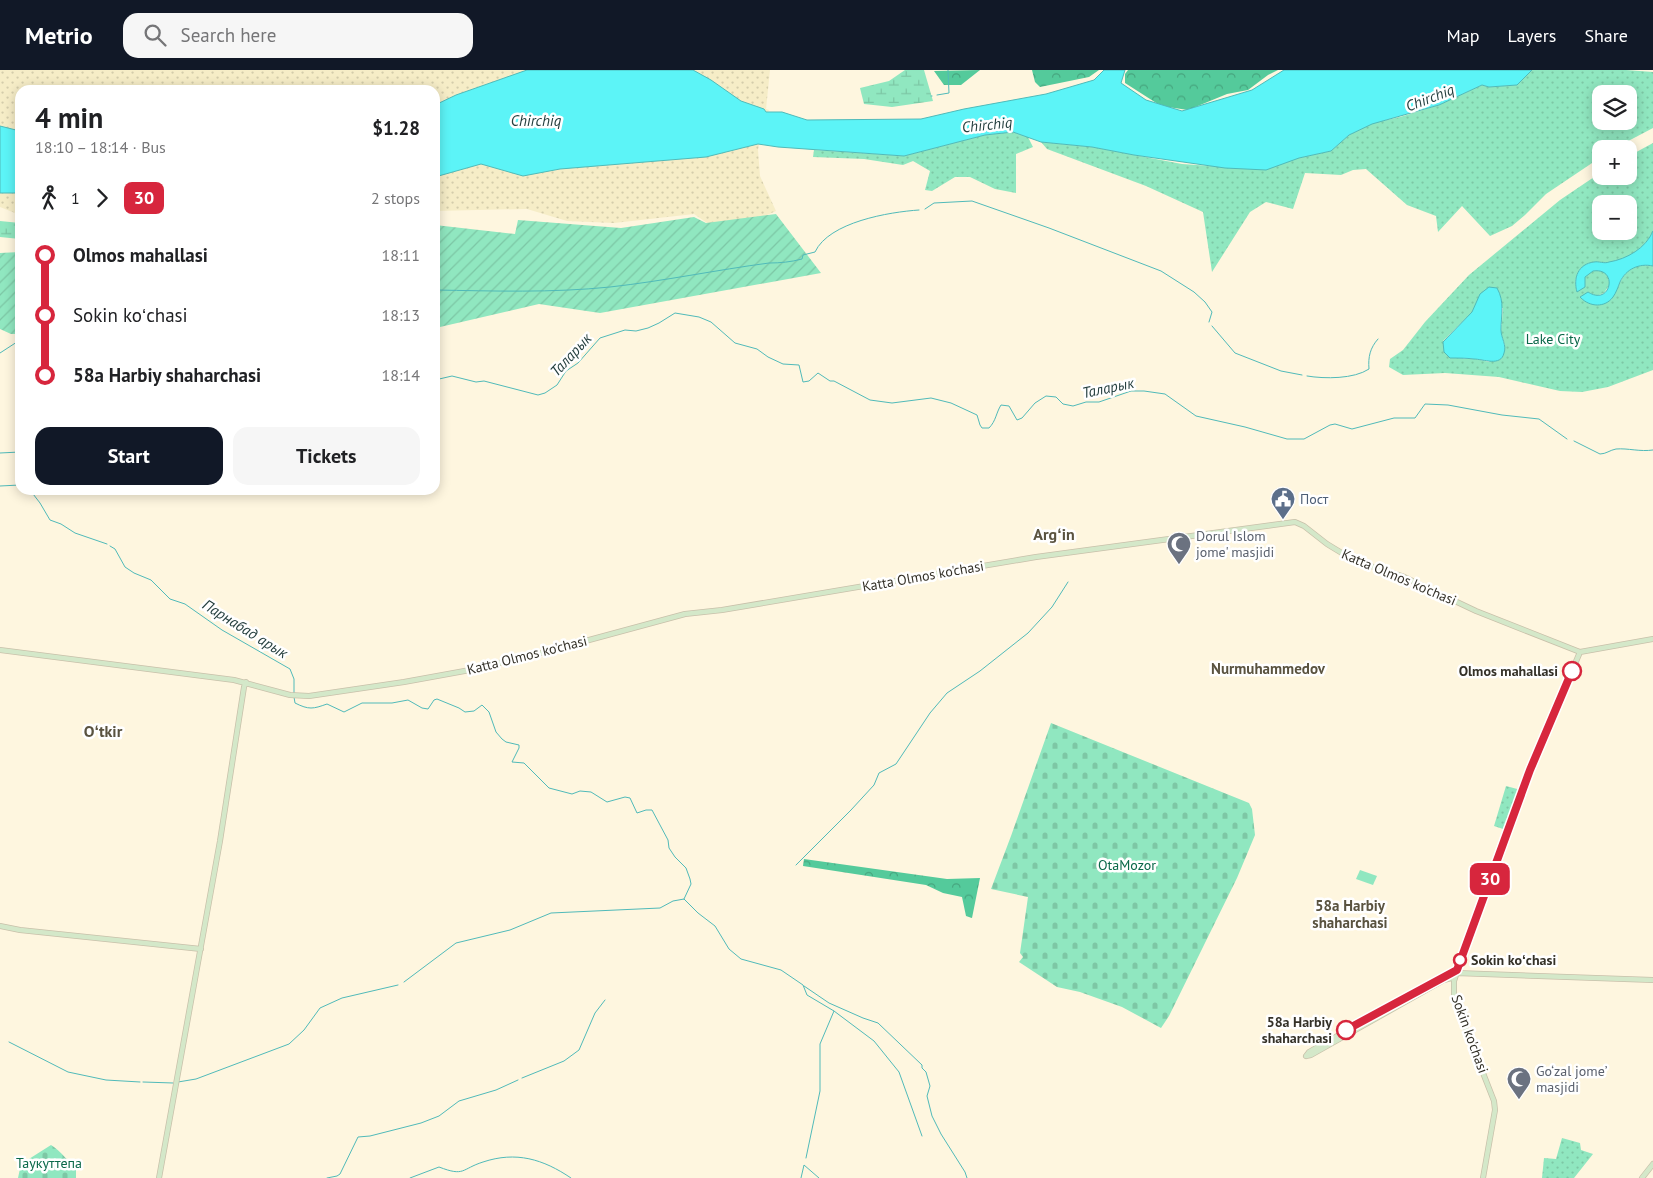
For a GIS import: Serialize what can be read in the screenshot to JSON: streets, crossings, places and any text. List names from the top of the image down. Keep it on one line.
{"streets":{"street":["Katta Olmos ko'chasi","Sokin ko'chasi"]},"crossings":[["Katta Olmos ko'chasi","Sokin ko'chasi"]],"districts":["Argʻin","Nurmuhammedov","Oʻtkir","58a Harbiy shaharchasi"],"water":["Chirchiq","Таларык","Парнабад арык"],"parks":["Lake City","OtaMozor","Таукуттепа"],"places":{"public building":["Пост"],"mosque":["Dorul Islom jome' masjidi","Go‘zal jome’ masjidi"],"other":["Olmos mahallasi","Sokin koʻchasi","58a Harbiy shaharchasi"]},"lines":["bus line 30"],"page":{"header":"Metrio","search":"Search here","nav":["Map","Layers","Share"],"on_map":"30","map_buttons":["+","−"],"heading":["4 min","18:10 – 18:14 · Bus","$1.28"],"legs":["1","30","2 stops"],"list":[{"name":"Olmos mahallasi","value":"18:11"},{"name":"Sokin koʻchasi","value":"18:13"},{"name":"58a Harbiy shaharchasi","value":"18:14"}],"buttons":["Start","Tickets"]}}
